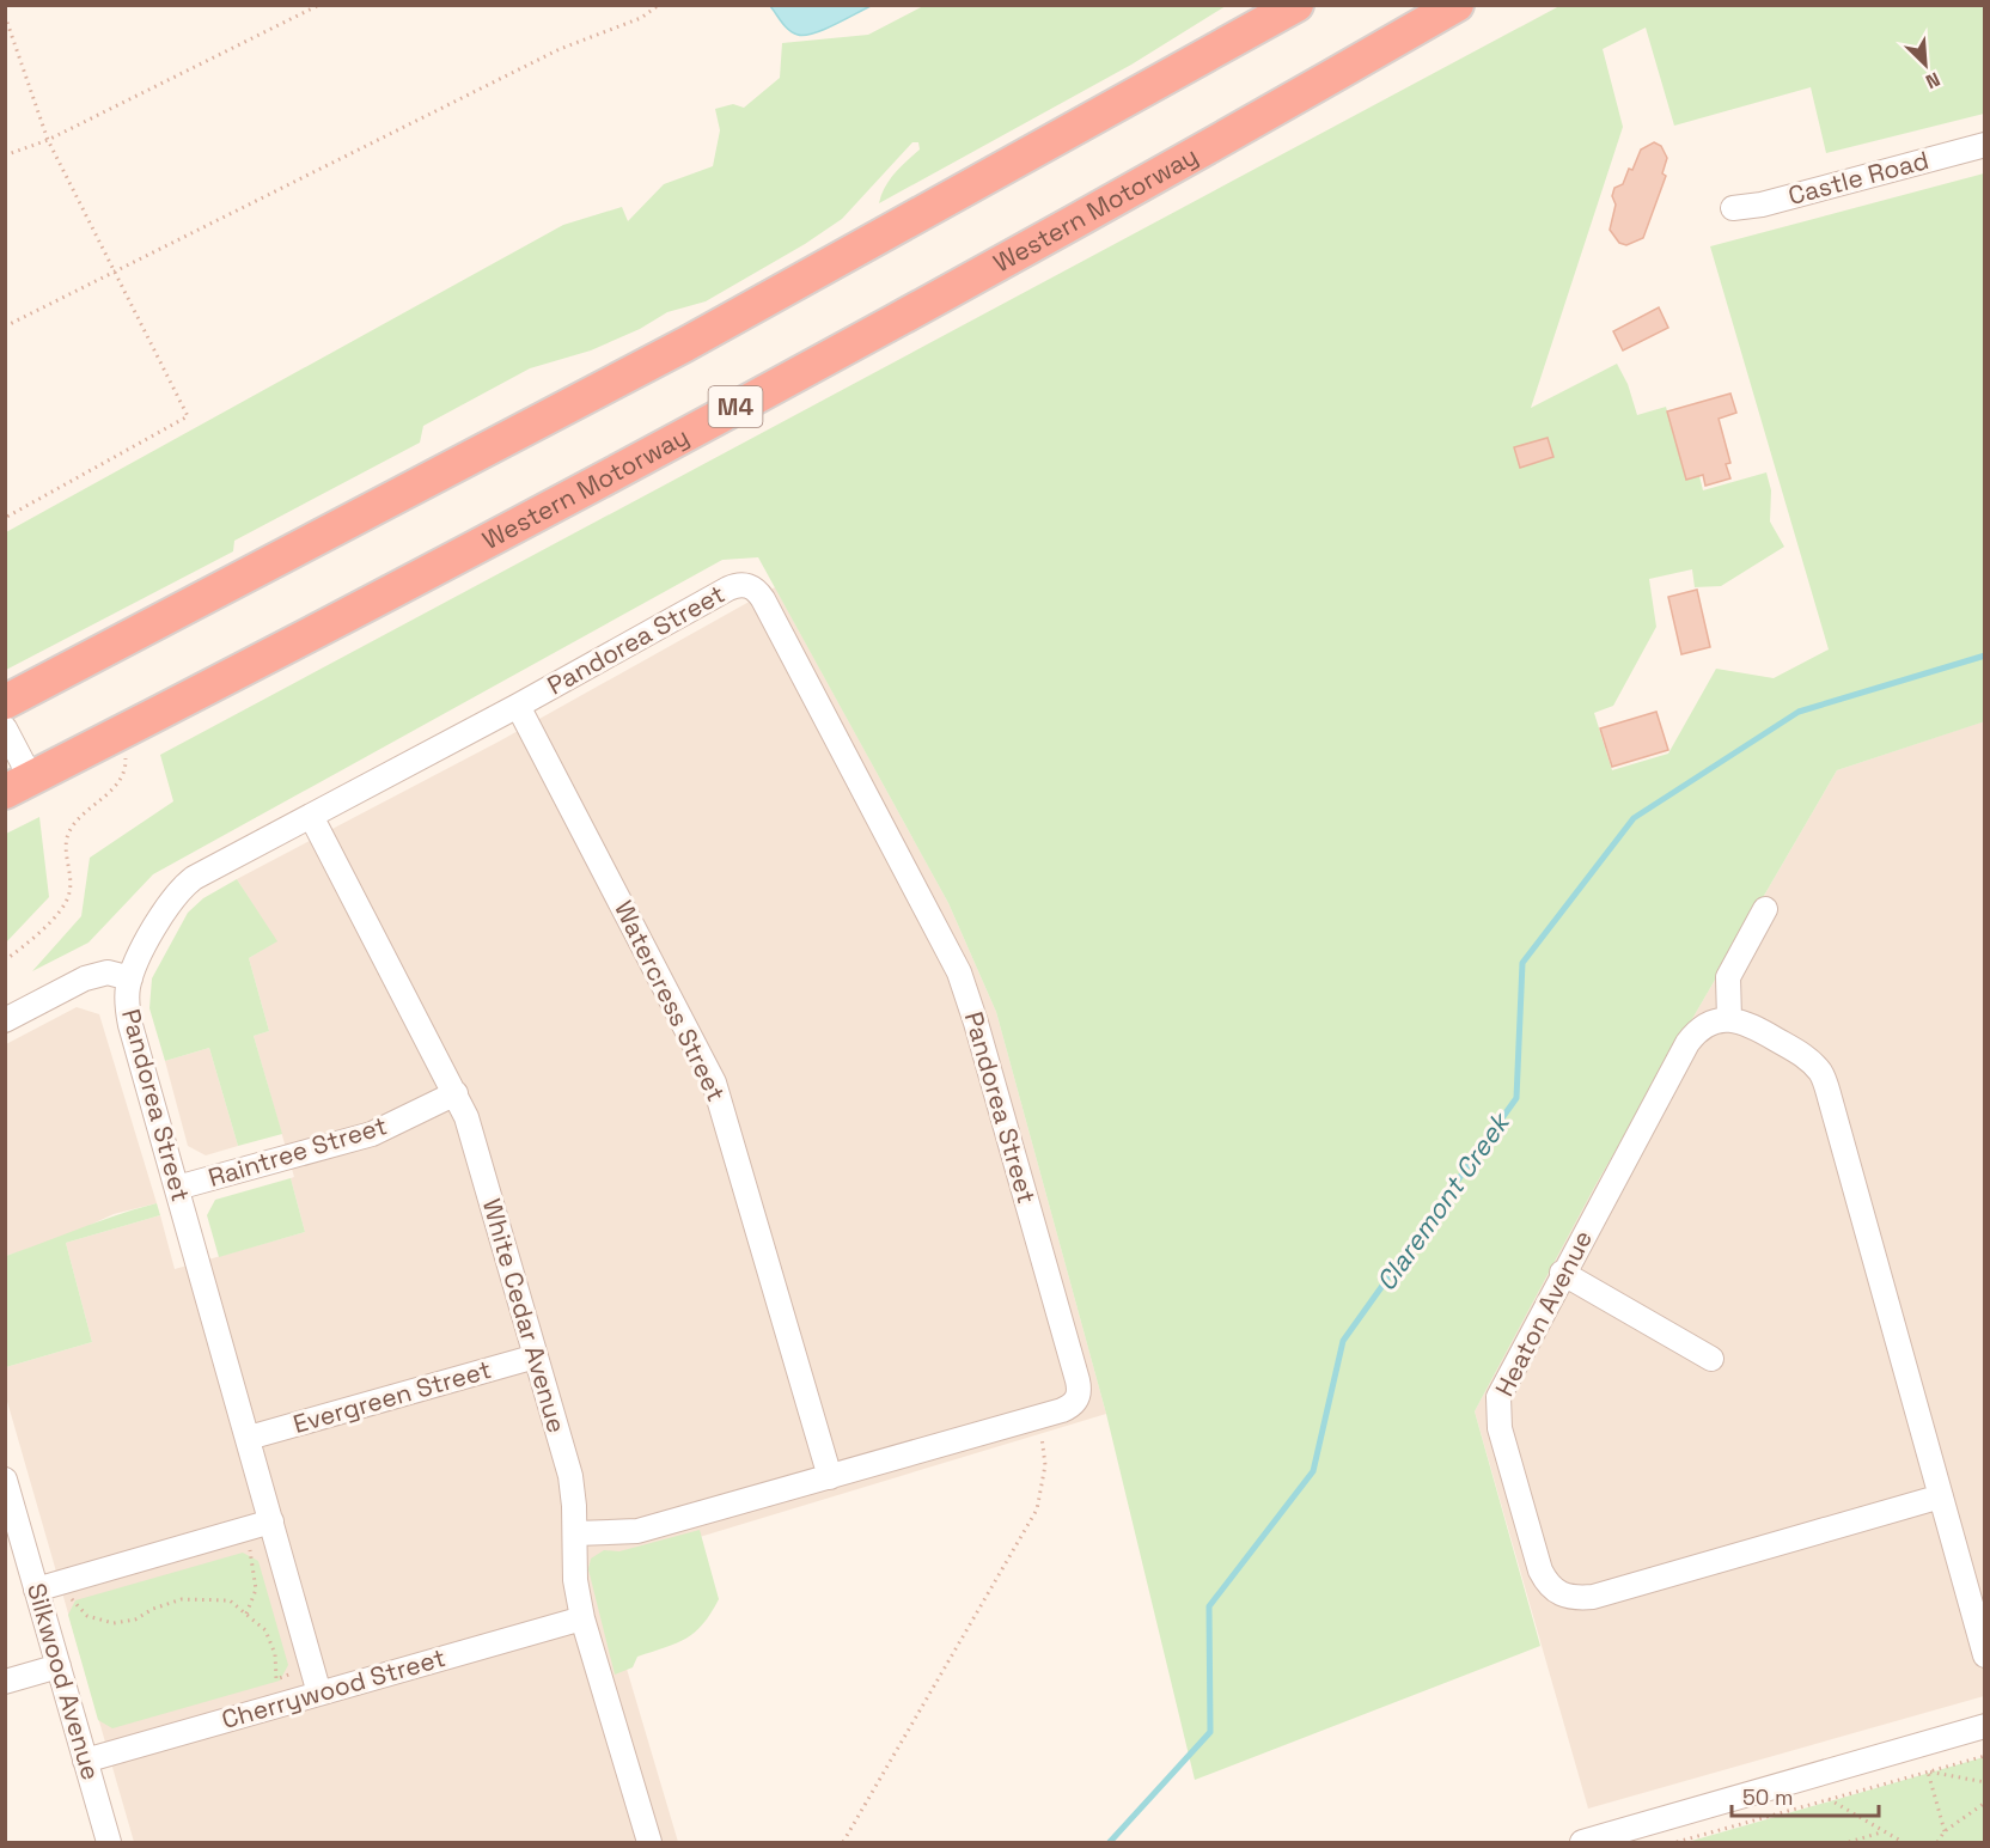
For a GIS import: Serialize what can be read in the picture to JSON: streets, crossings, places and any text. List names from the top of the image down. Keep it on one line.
{"streets":{"highway":["Western Motorway","M4"],"street":["Castle Road","Pandorea Street","Watercress Street","Raintree Street","Heaton Avenue","White Cedar Avenue","Evergreen Street","Silkwood Avenue","Cherrywood Street"]},"crossings":[["Pandorea Street","Watercress Street"],["Pandorea Street","Raintree Street"],["Pandorea Street","White Cedar Avenue"],["Pandorea Street","Evergreen Street"],["Pandorea Street","Cherrywood Street"],["Raintree Street","White Cedar Avenue"],["White Cedar Avenue","Evergreen Street"],["White Cedar Avenue","Cherrywood Street"],["Silkwood Avenue","Cherrywood Street"]],"water":["Claremont Creek"],"scale_bar":"50 m","north":"bottom right"}
